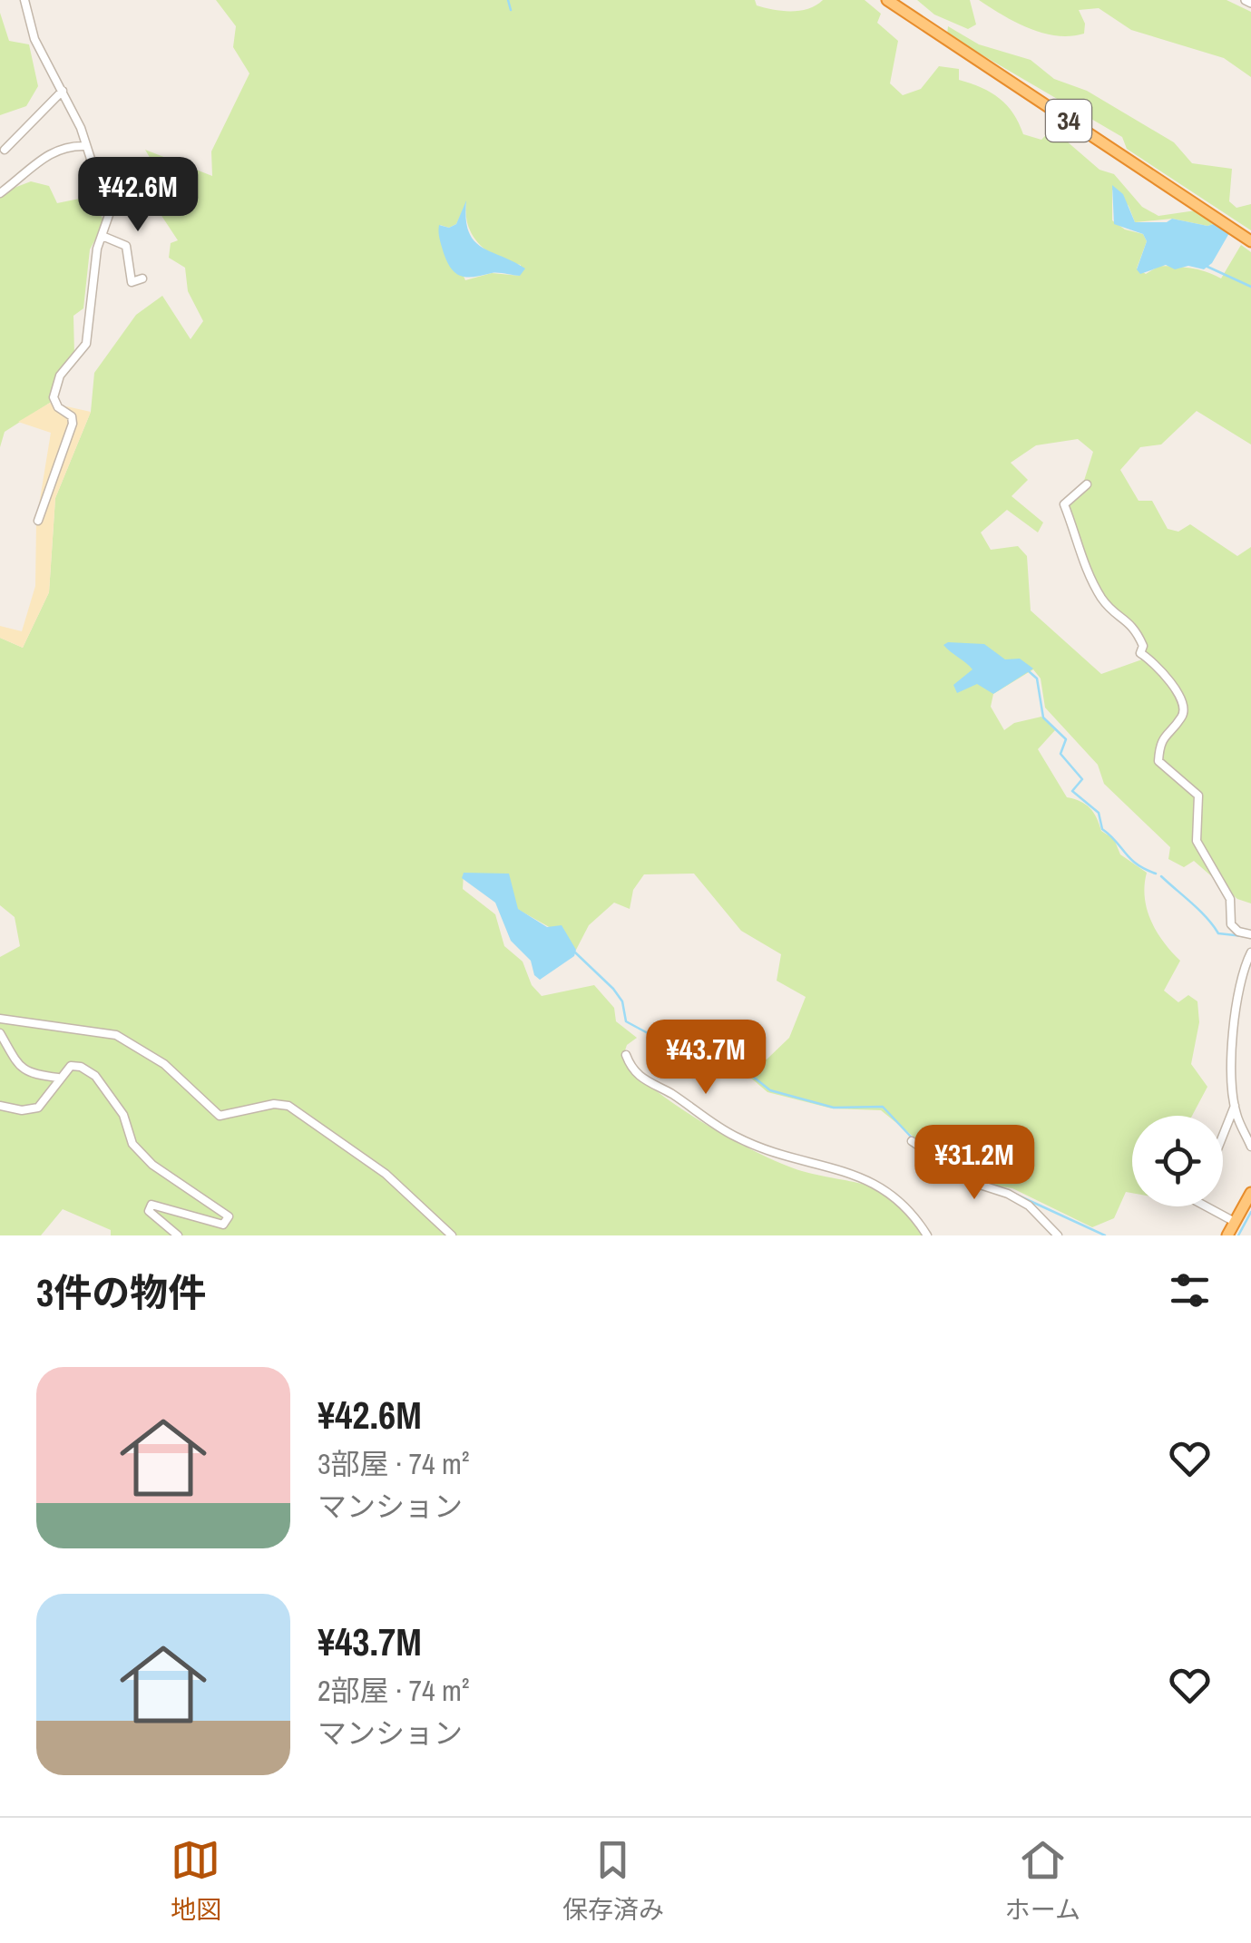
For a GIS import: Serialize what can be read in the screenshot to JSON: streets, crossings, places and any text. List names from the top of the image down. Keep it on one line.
{"streets":{"highway":["34"]},"page":{"price":["¥42.6M","¥43.7M","¥31.2M"],"heading":"3件の物件","list":[{"name":"¥42.6M","note":"3部屋 · 74 m² · マンション"},{"name":"¥43.7M","note":"2部屋 · 74 m² · マンション"}],"tabs":["地図","保存済み","ホーム"]}}
